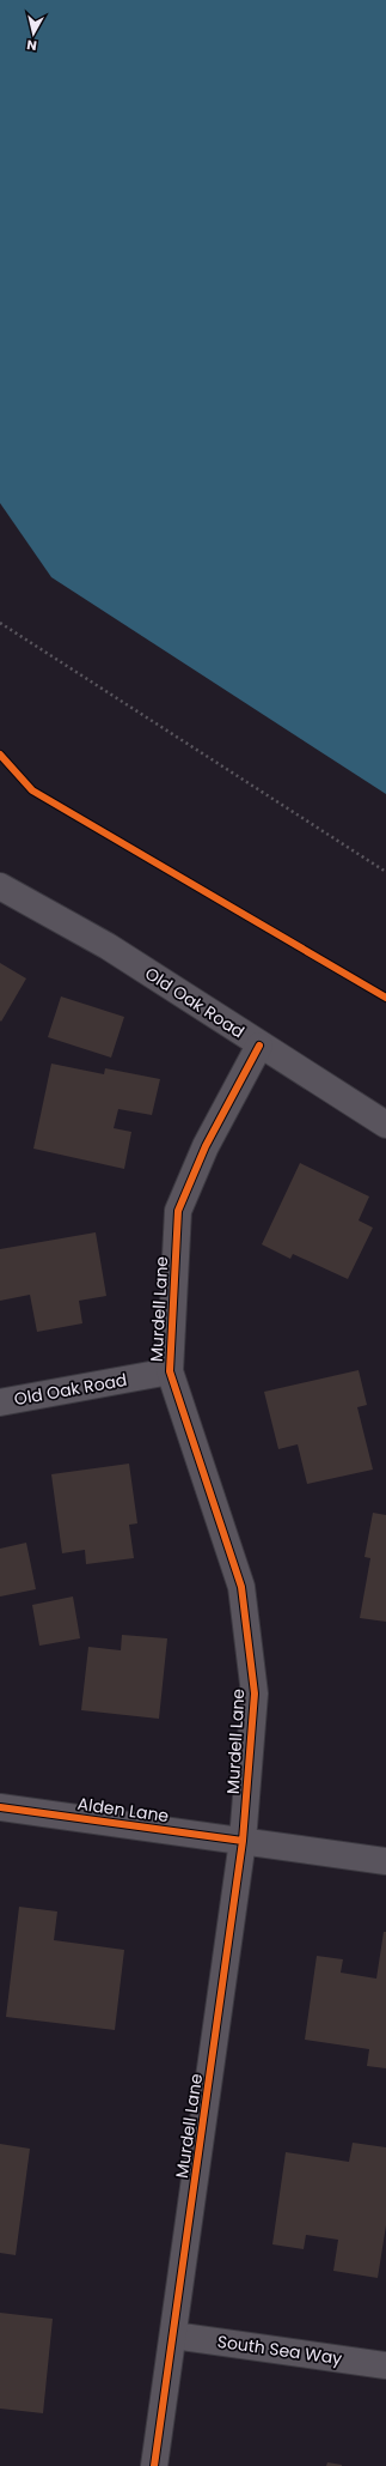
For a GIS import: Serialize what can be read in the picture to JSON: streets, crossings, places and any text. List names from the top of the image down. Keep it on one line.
{"streets":{"street":["Old Oak Road","Murdell Lane","Alden Lane","South Sea Way"]},"crossings":[["Old Oak Road","Murdell Lane"],["Murdell Lane","Alden Lane"],["Murdell Lane","South Sea Way"]],"north":"bottom"}
